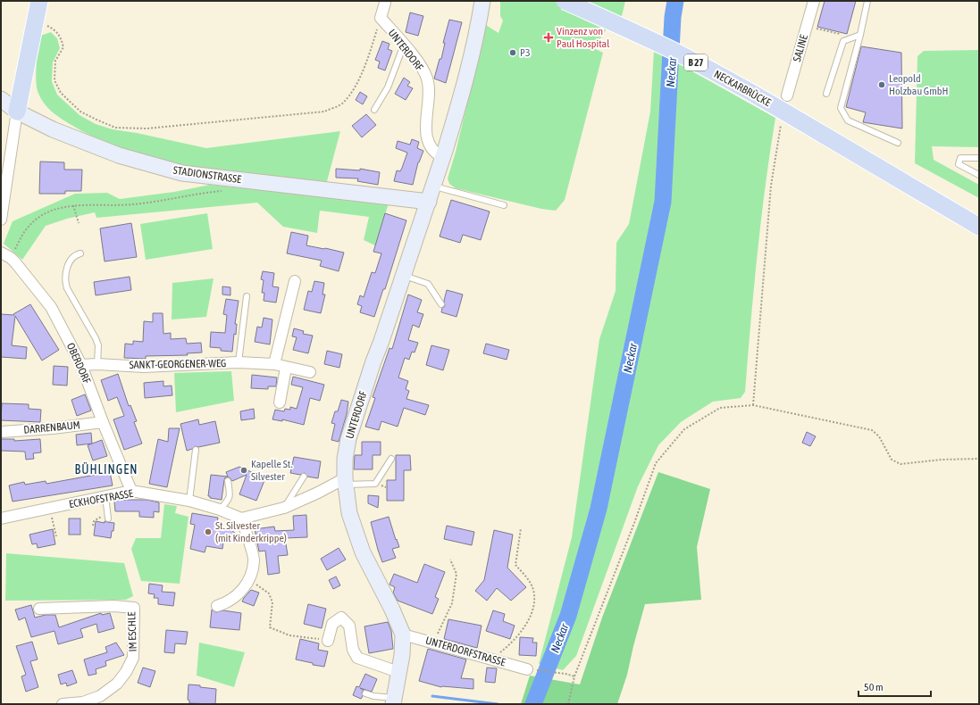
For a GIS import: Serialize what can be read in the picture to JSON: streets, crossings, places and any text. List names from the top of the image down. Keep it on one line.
{"streets":{"main road":["B 27","NECKARBRÜCKE"],"street":["SALINE","UNTERDORF","STADIONSTRASSE","OBERDORF","SANKT-GEORGENER-WEG","DARRENBAUM","ECKHOFSTRASSE","IM ESCHLE","UNTERDORFSTRASSE"]},"crossings":[["UNTERDORF","STADIONSTRASSE"],["UNTERDORF","UNTERDORFSTRASSE"],["OBERDORF","SANKT-GEORGENER-WEG"],["OBERDORF","DARRENBAUM"],["OBERDORF","ECKHOFSTRASSE"]],"districts":["BÜHLINGEN"],"water":["Neckar"],"places":{"health":["Vinzenz von Paul Hospital"],"other":["P3","Leopold Holzbau GmbH","Kapelle St. Silvester","St. Silvester (mit Kinderkrippe)"]},"scale_bar":"50 m"}
